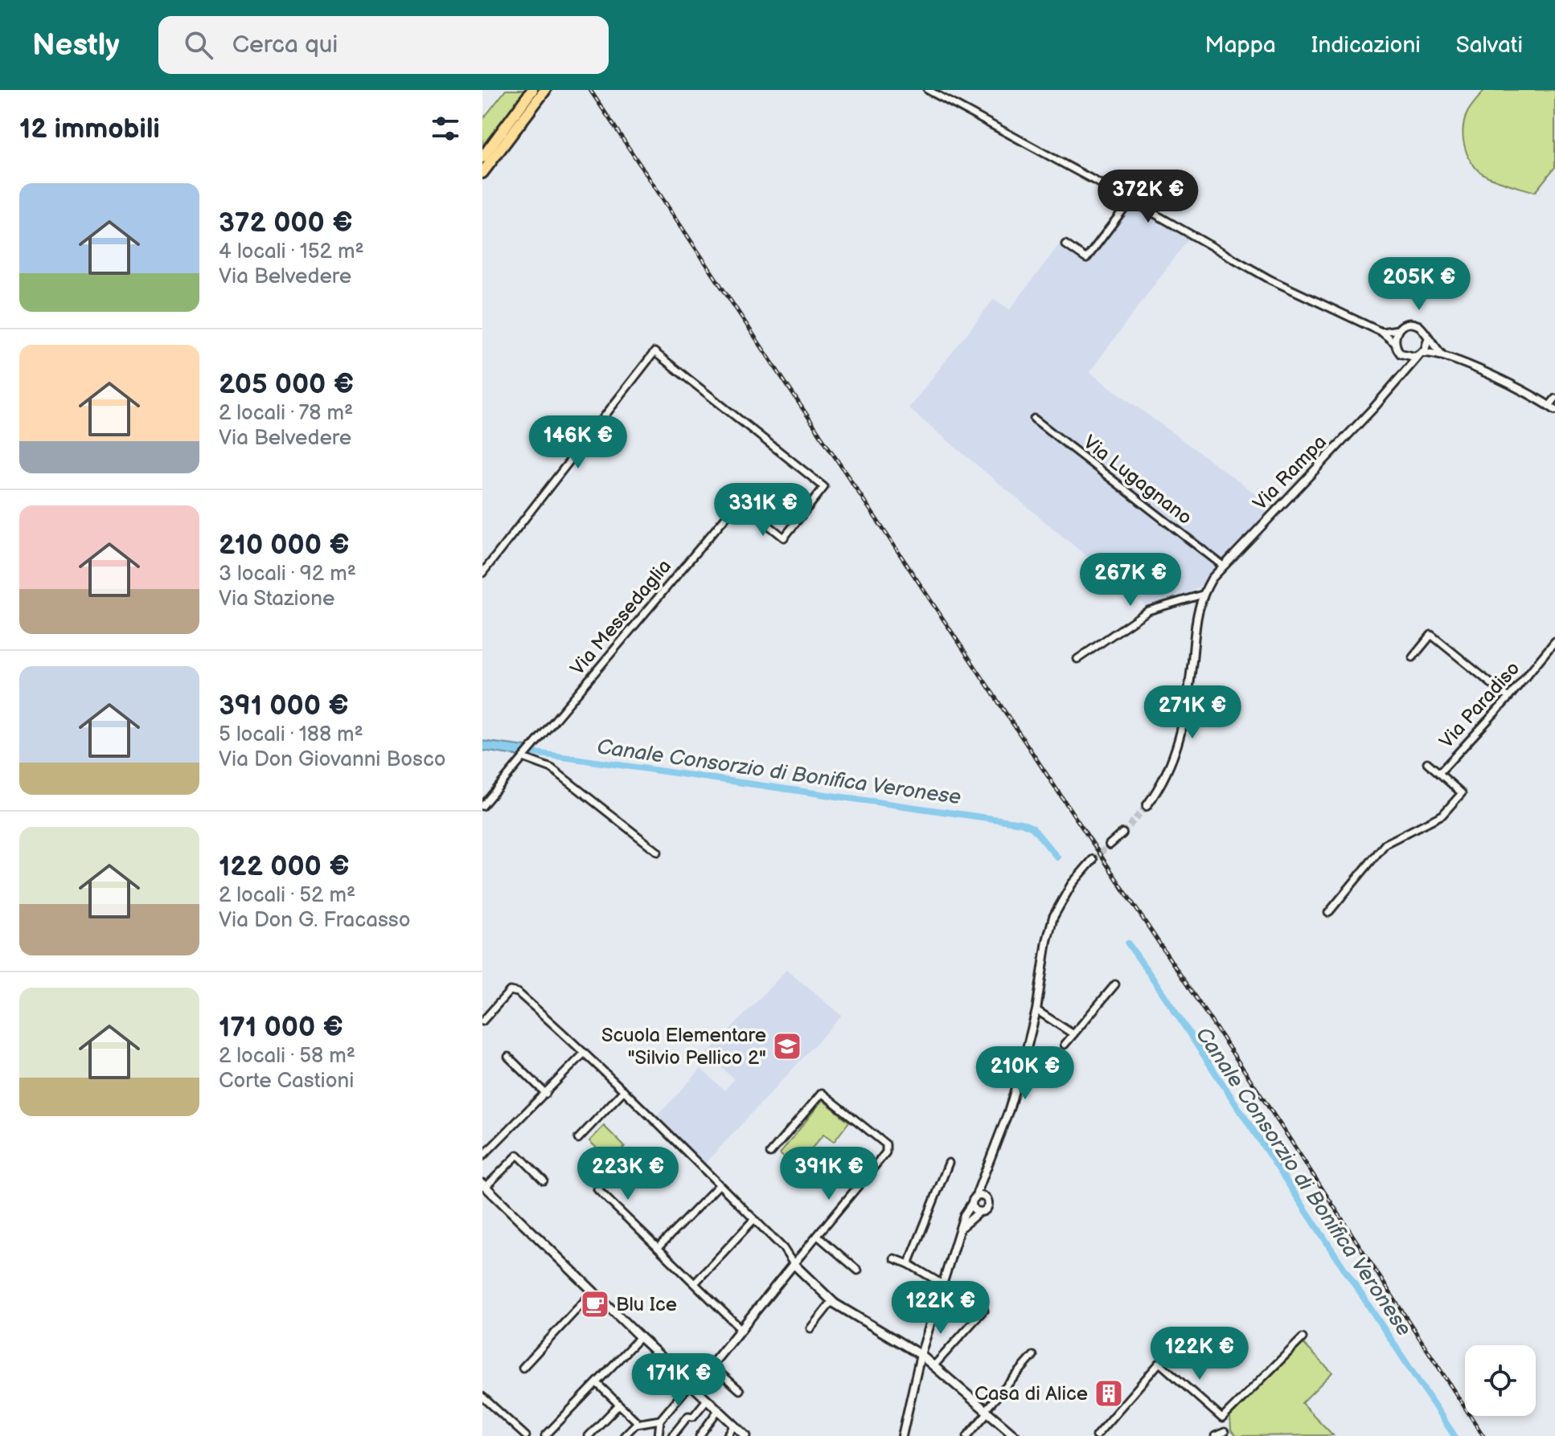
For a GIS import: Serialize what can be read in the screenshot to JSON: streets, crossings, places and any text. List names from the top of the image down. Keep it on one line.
{"streets":{"street":["Via Rampa","Via Lugagnano","Via Messedaglia","Via Paradiso"]},"crossings":[["Via Rampa","Via Lugagnano"]],"water":["Canale Consorzio di Bonifica Veronese"],"places":{"school or university":["Scuola Elementare \"Silvio Pellico 2\""],"cafe":["Blu Ice"],"building":["Casa di Alice"]},"page":{"header":"Nestly","search":"Cerca qui","nav":["Mappa","Indicazioni","Salvati"],"heading":"12 immobili","list":[{"name":"372 000 €","note":"4 locali · 152 m² · Via Belvedere"},{"name":"205 000 €","note":"2 locali · 78 m² · Via Belvedere"},{"name":"210 000 €","note":"3 locali · 92 m² · Via Stazione"},{"name":"391 000 €","note":"5 locali · 188 m² · Via Don Giovanni Bosco"},{"name":"122 000 €","note":"2 locali · 52 m² · Via Don G. Fracasso"},{"name":"171 000 €","note":"2 locali · 58 m² · Corte Castioni"}],"price":["372K €","205K €","146K €","331K €","267K €","271K €","210K €","223K €","391K €","122K €","122K €","171K €"]}}
